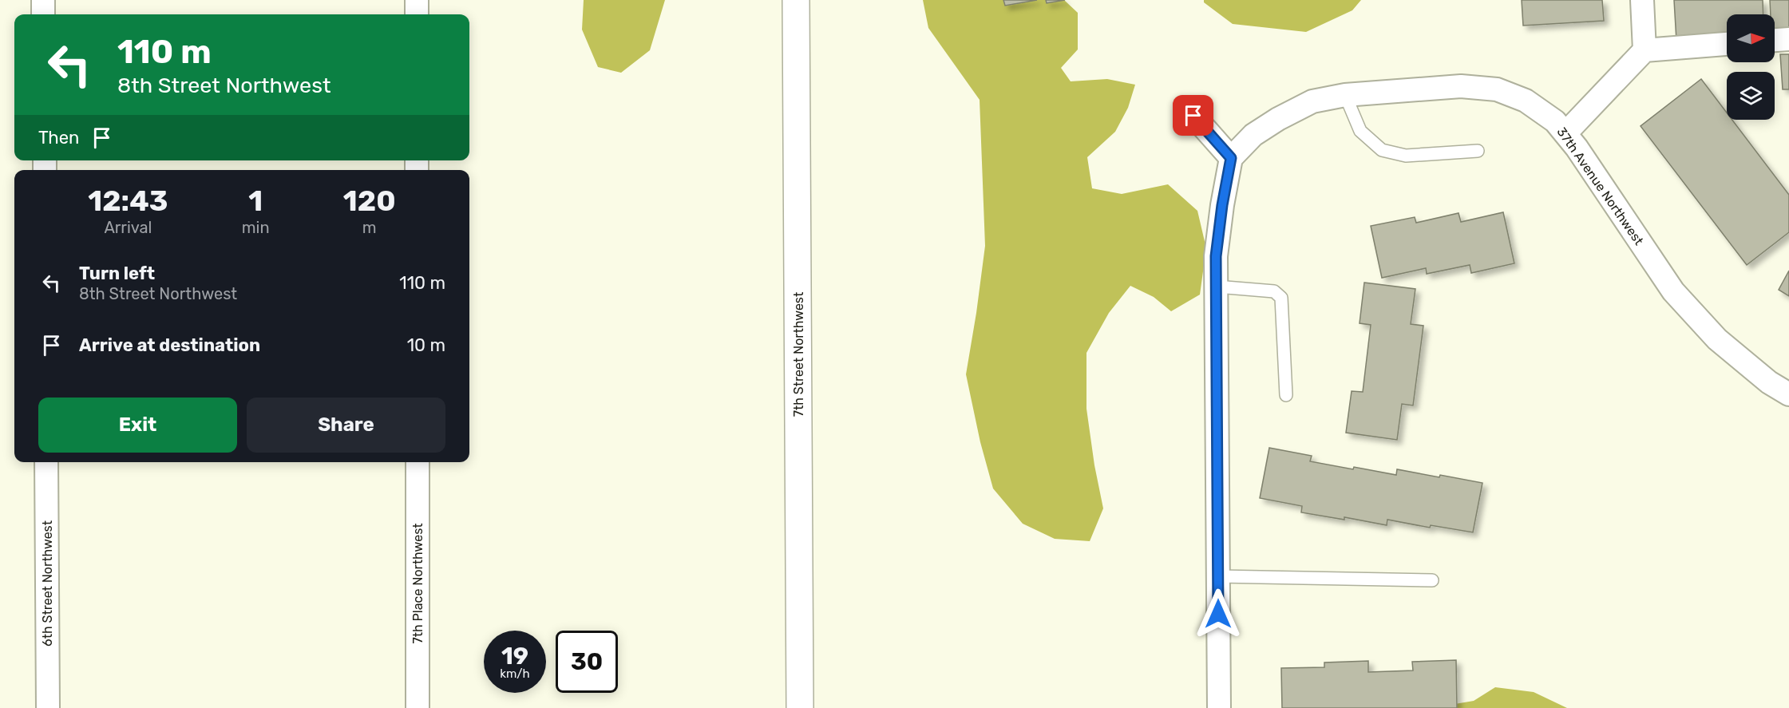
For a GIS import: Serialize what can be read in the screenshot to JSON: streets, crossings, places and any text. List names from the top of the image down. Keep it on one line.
{"streets":{"street":["37th Avenue Northwest","7th Street Northwest","6th Street Northwest","7th Place Northwest"]},"north":"right","page":{"turn":["110 m","8th Street Northwest"],"then":"Then","eta":["12:43","Arrival","1","min","120","m"],"list":[{"name":"Turn left","note":"8th Street Northwest","value":"110 m"},{"name":"Arrive at destination","value":"10 m"}],"buttons":["Exit","Share"],"speed":"19 km/h","limit":"30"}}
